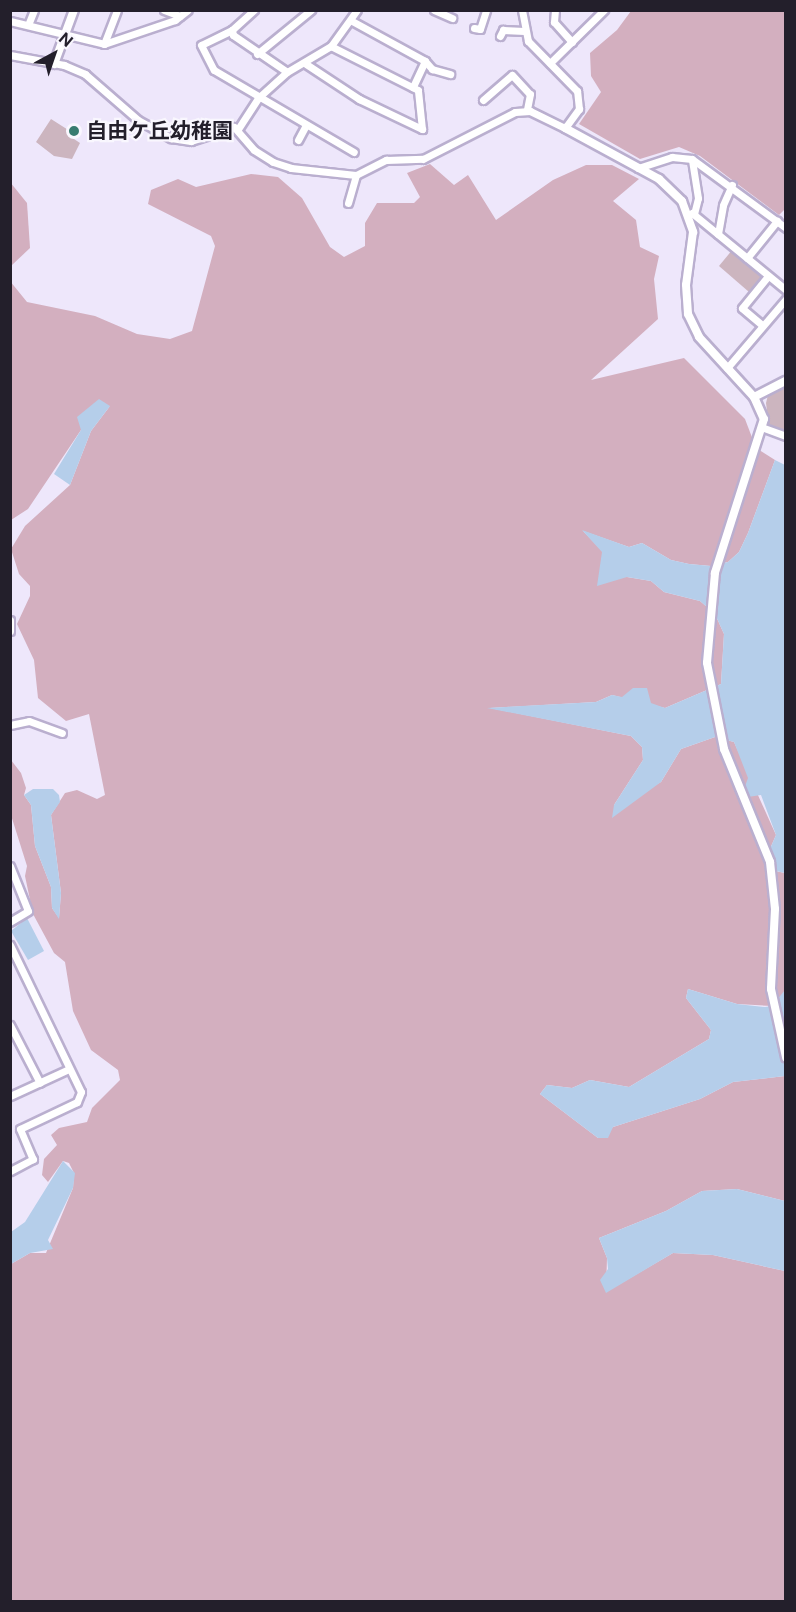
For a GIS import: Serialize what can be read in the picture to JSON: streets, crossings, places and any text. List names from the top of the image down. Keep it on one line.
{"places":["自由ケ丘幼稚園"],"north":"top right"}
